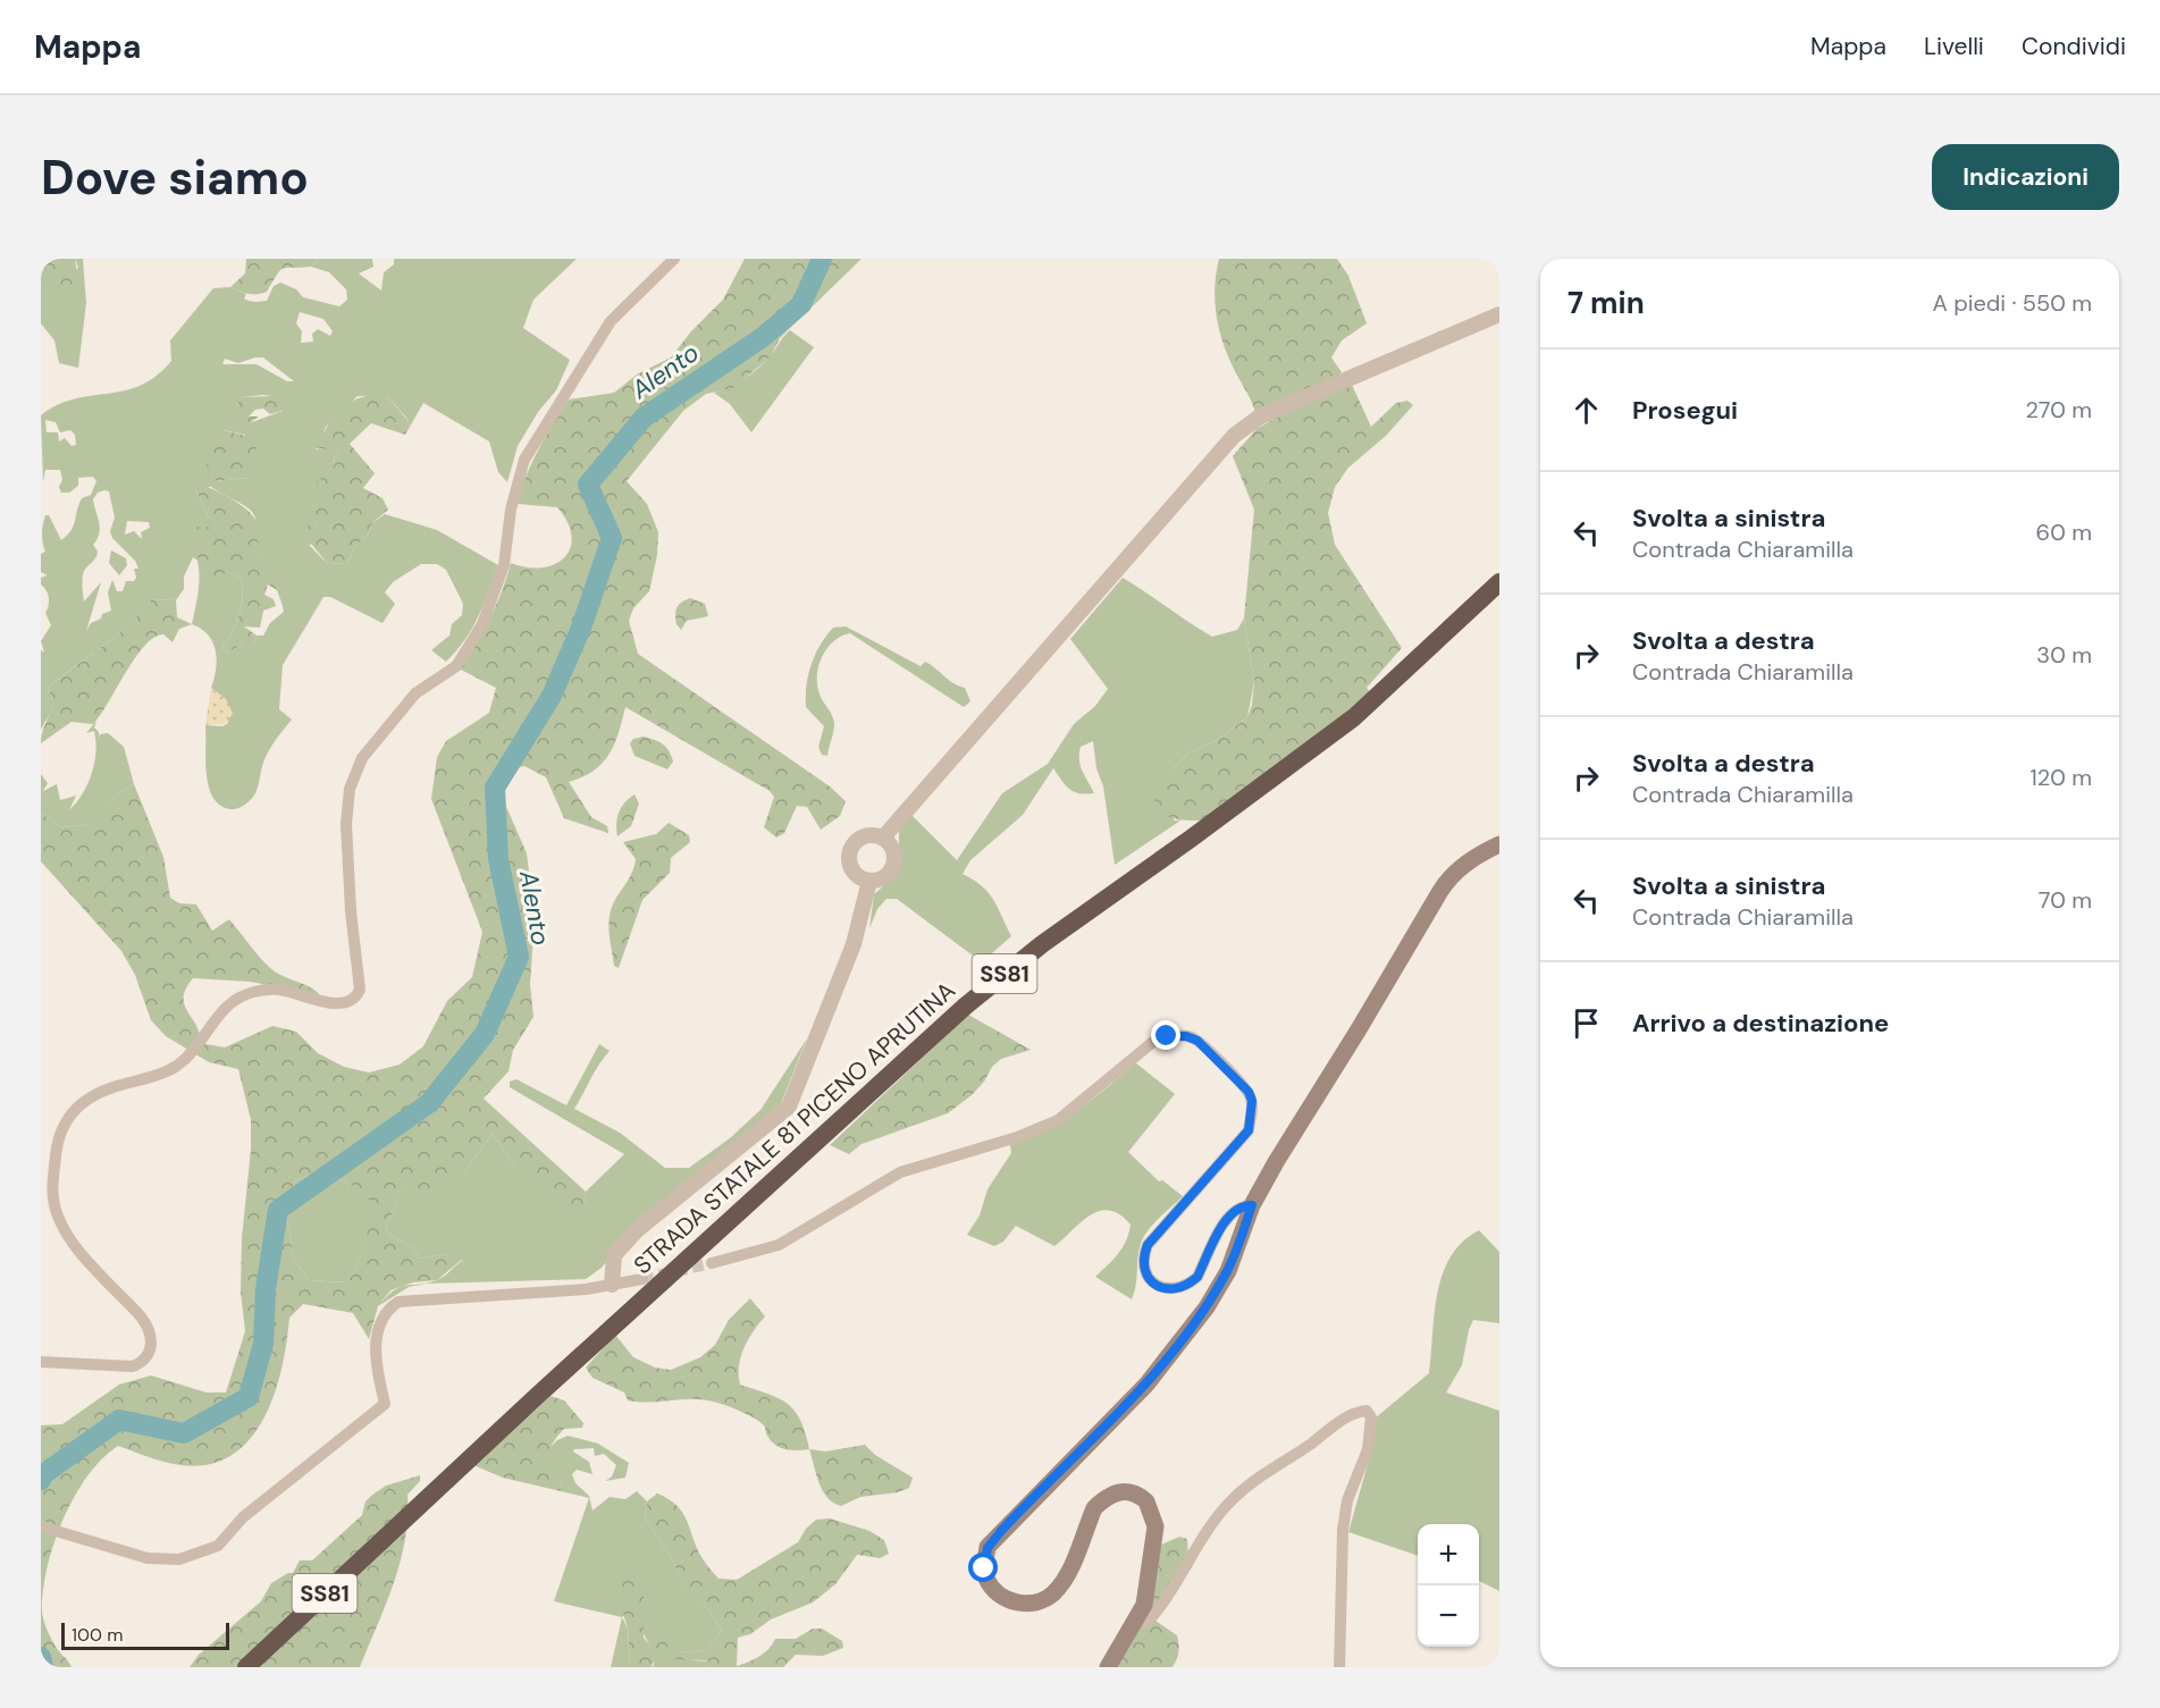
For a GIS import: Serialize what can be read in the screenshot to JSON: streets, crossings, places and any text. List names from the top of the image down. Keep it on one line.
{"streets":{"highway":["SS81","STRADA STATALE 81 PICENO APRUTINA"]},"water":["Alento"],"scale_bar":"100 m","page":{"header":"Mappa","nav":["Mappa","Livelli","Condividi"],"buttons":"Indicazioni","title":"Dove siamo","heading":["7 min","A piedi · 550 m"],"list":[["Prosegui","270 m"],["Svolta a sinistra","Contrada Chiaramilla","60 m"],["Svolta a destra","Contrada Chiaramilla","30 m"],["Svolta a destra","Contrada Chiaramilla","120 m"],["Svolta a sinistra","Contrada Chiaramilla","70 m"],"Arrivo a destinazione"],"map_buttons":["+","−"],"scale":"100 m"}}
